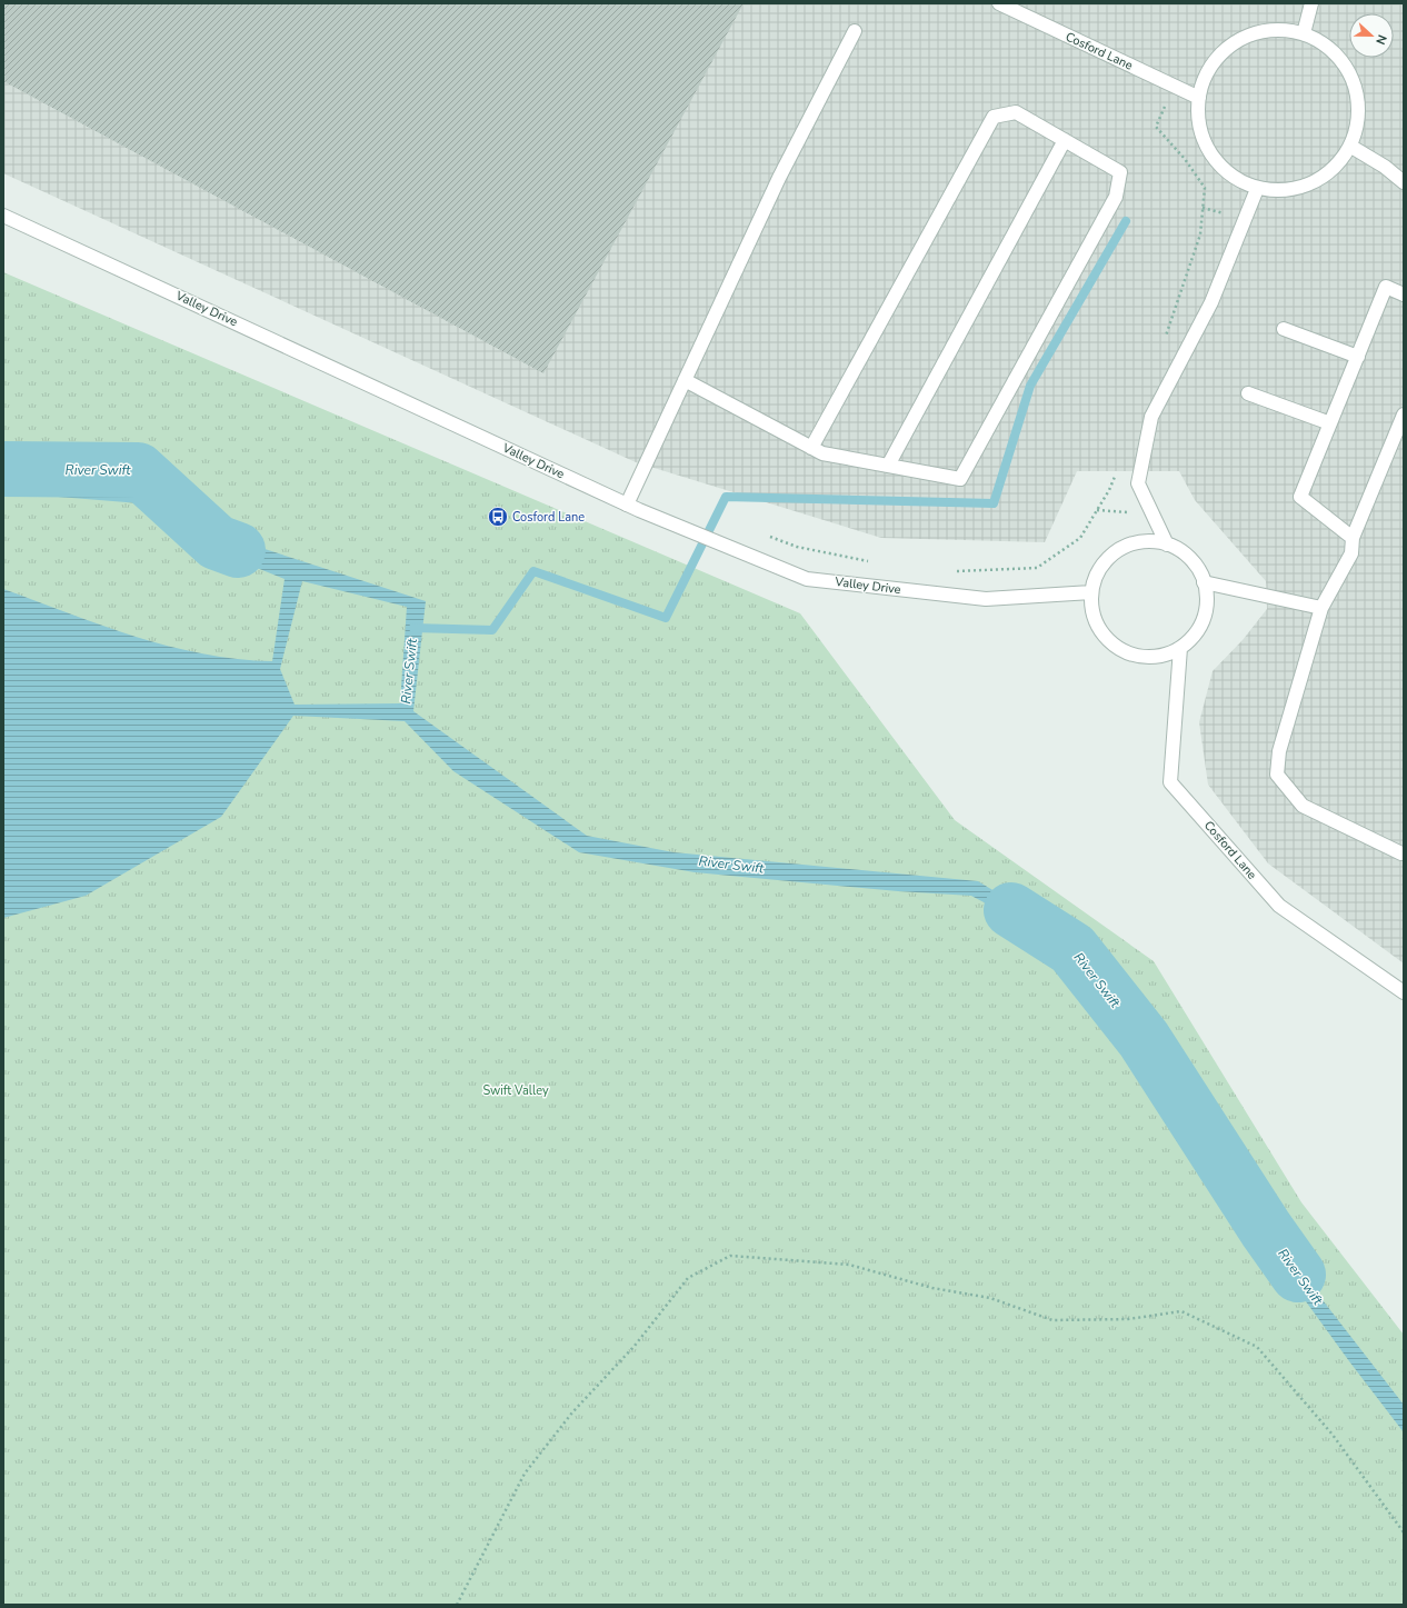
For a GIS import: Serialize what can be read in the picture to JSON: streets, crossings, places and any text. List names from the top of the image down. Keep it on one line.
{"streets":{"street":["Cosford Lane","Valley Drive"]},"crossings":[["Cosford Lane","Valley Drive"]],"water":["River Swift"],"parks":["Swift Valley"],"places":{"bus stop":["Cosford Lane"]},"north":"right"}
